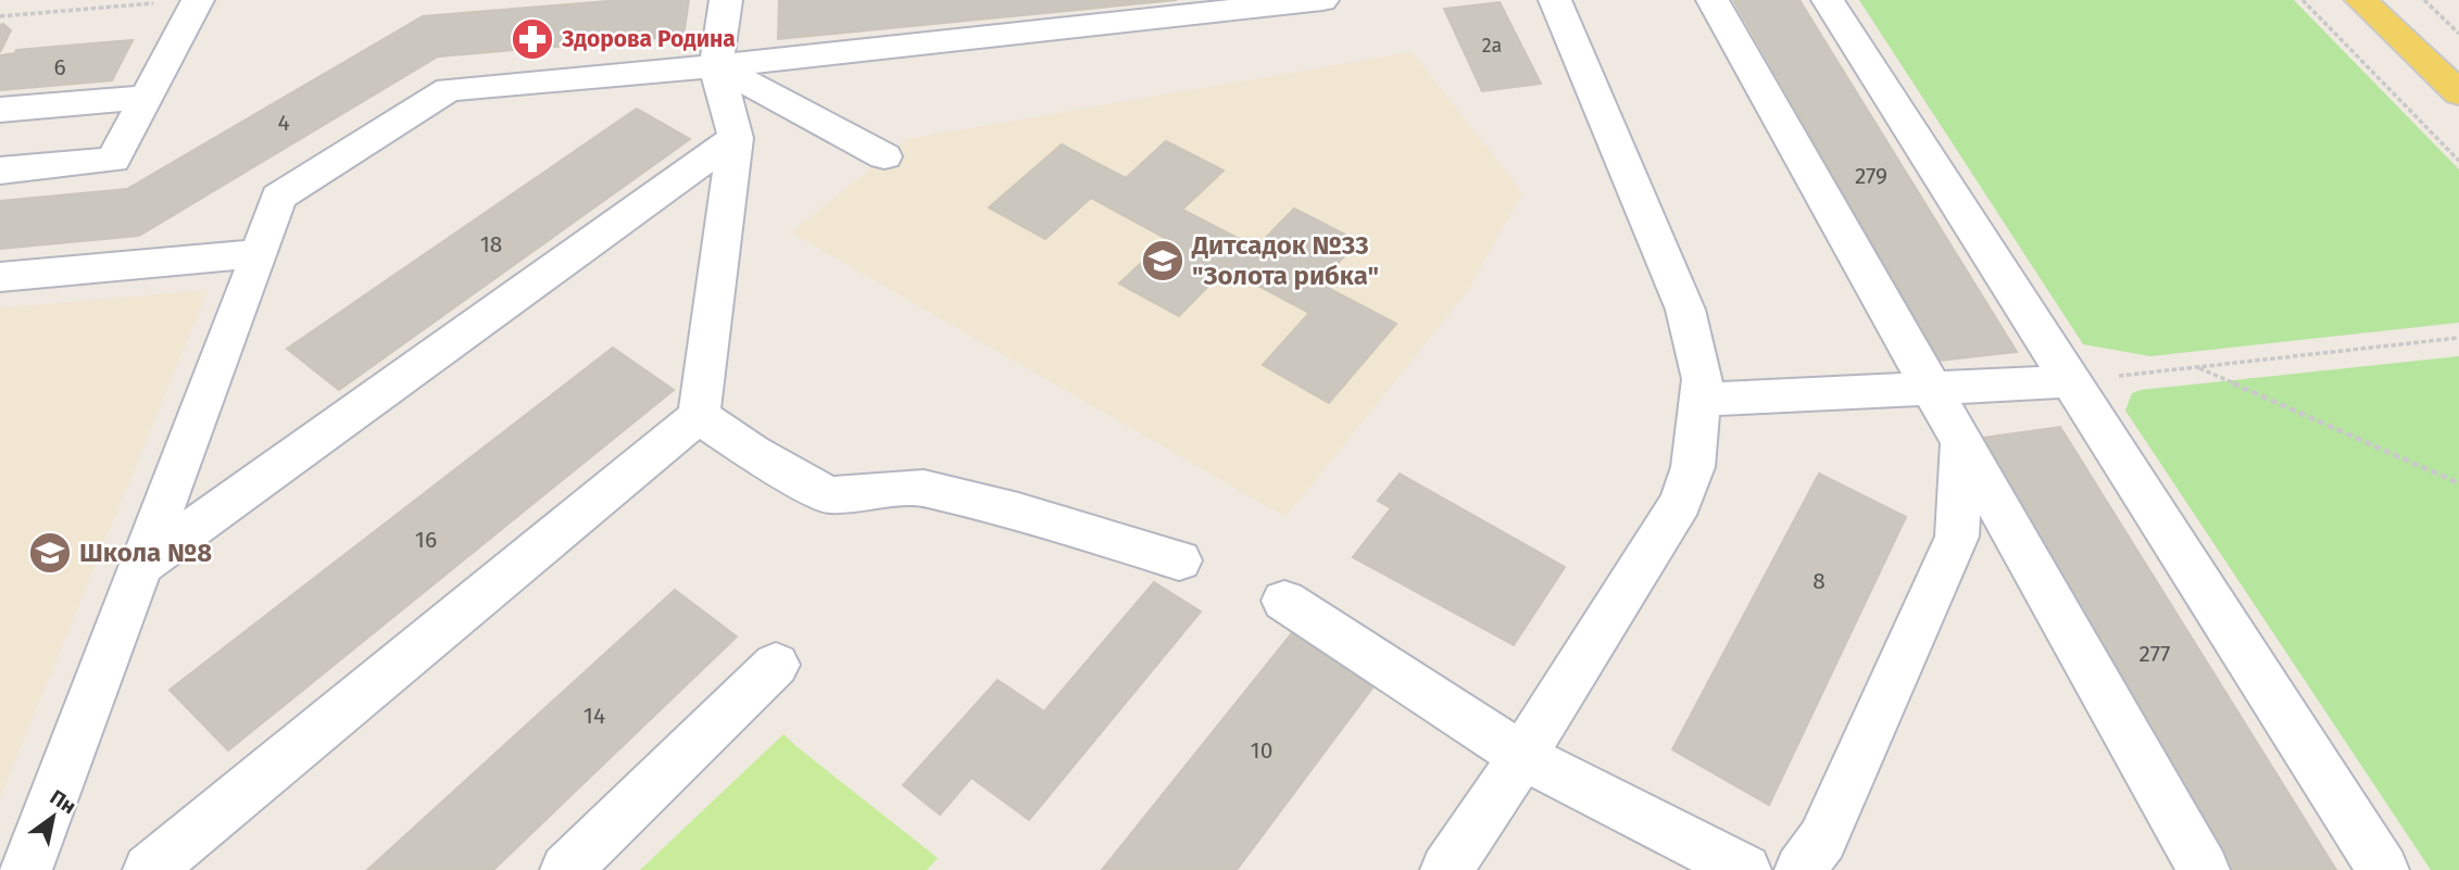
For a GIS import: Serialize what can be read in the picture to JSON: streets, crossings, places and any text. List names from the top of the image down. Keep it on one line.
{"places":{"pharmacy":["Здорова Родина"],"school or university":["Дитсадок №33 \"Золота рибка\"","Школа №8"]},"house_numbers":["2а","6","4","279","18","16","8","277","14","10"],"north":"top right"}
